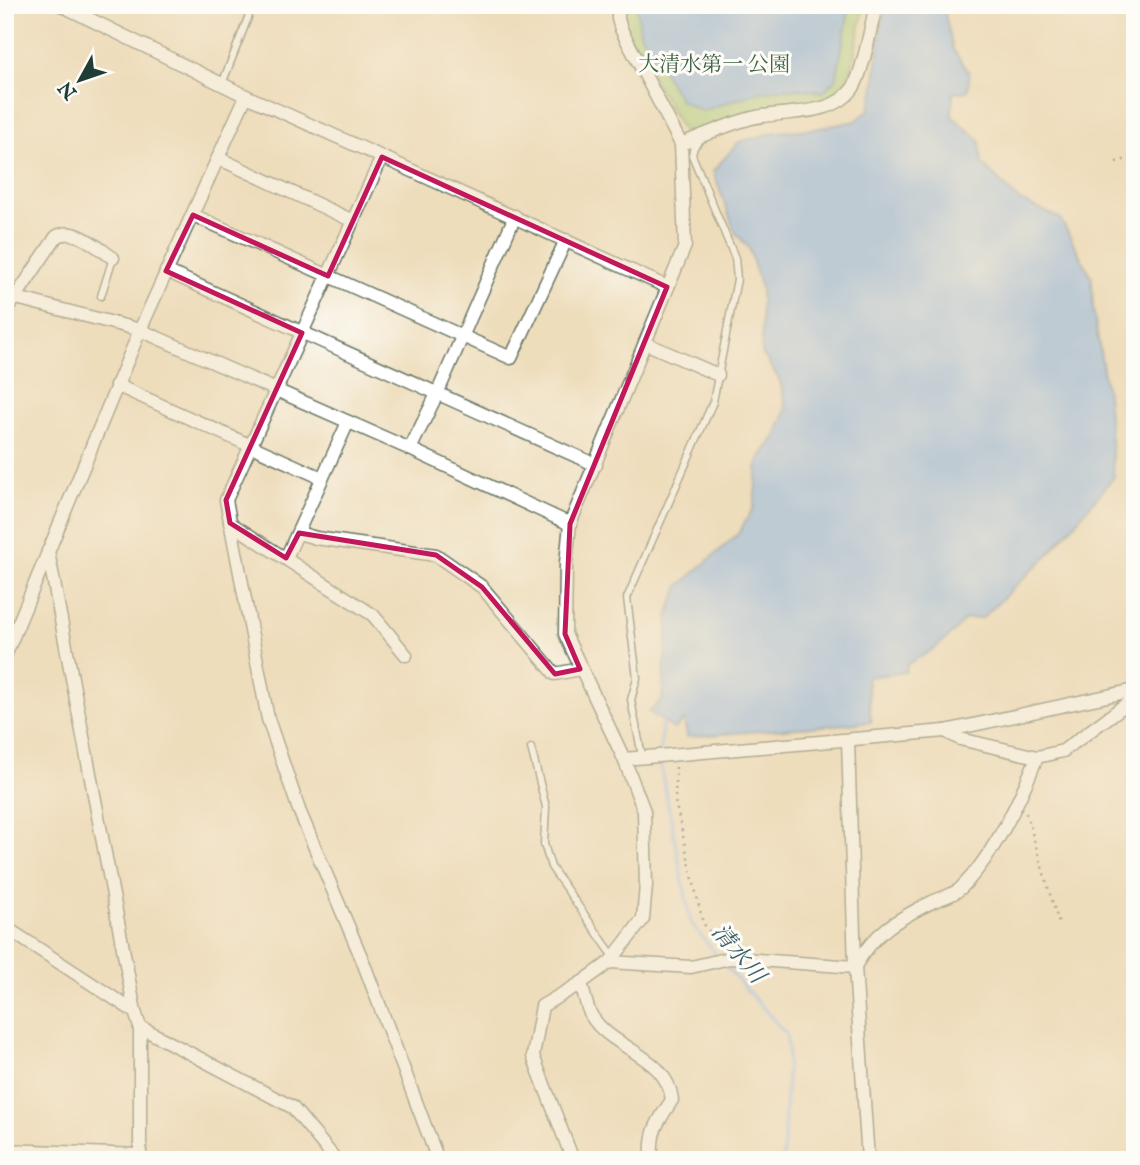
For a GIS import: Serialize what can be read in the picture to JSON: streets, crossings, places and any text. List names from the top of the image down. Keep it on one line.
{"water":["清水川"],"parks":["大清水第一 公園"],"north":"bottom left"}
